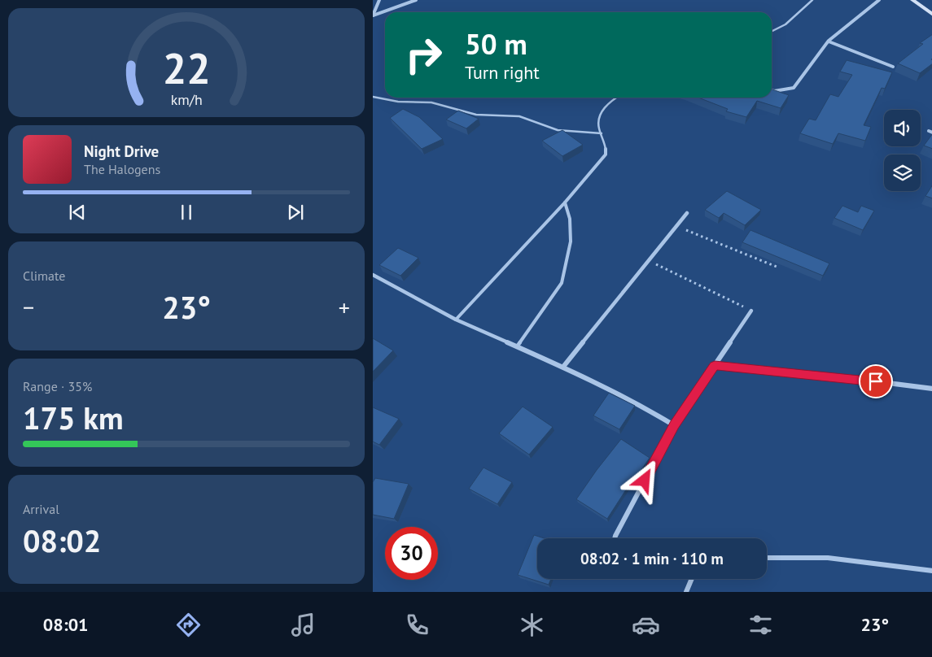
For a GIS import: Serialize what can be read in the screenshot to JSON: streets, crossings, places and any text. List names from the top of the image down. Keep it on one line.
{"page":{"turn":["50 m","Turn right"],"song":["Night Drive","The Halogens"],"tile":["Climate",["Range · 35%","175 km"],["Arrival","08:02"]],"heat":["−","23°","+"],"limit":"30","trip":"08:02 · 1 min · 110 m","tabs":["08:01","23°"],"gauge":["22","km/h"]}}
